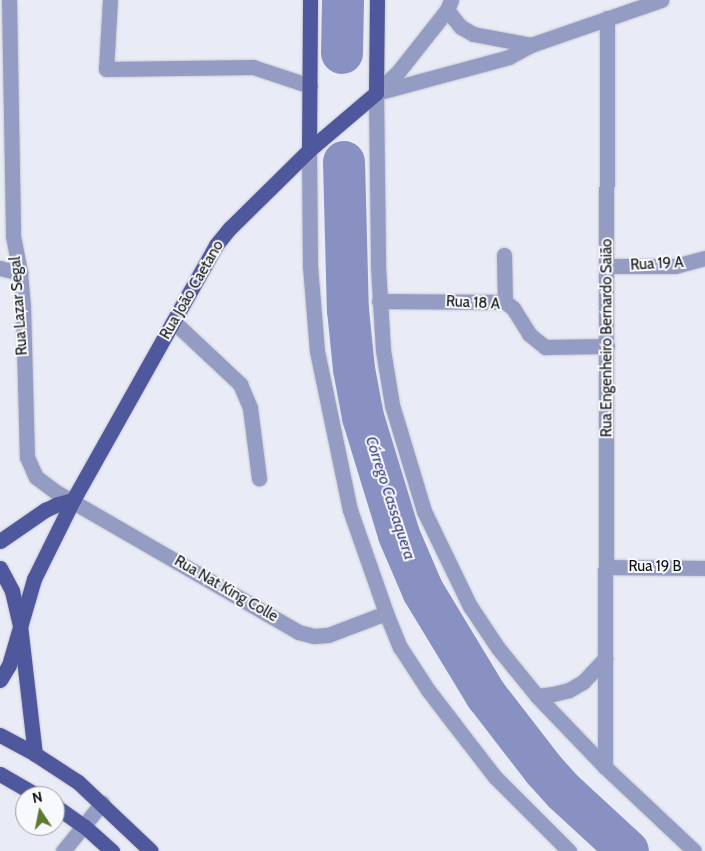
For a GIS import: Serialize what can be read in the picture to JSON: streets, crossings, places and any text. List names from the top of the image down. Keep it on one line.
{"streets":{"main road":["Rua João Caetano"],"street":["Rua 19 A","Rua 18 A","Rua Lazar Segal","Rua Engenheiro Bernardo Saião","Rua 19 B","Rua Nat King Colle"]},"crossings":[["Rua 19 A","Rua Engenheiro Bernardo Saião"],["Rua João Caetano","Rua Lazar Segal"],["Rua João Caetano","Rua Nat King Colle"],["Rua 18 A","Rua Engenheiro Bernardo Saião"],["Rua Lazar Segal","Rua Nat King Colle"],["Rua Engenheiro Bernardo Saião","Rua 19 B"]],"water":["Córrego Cassaquera"],"north":"top"}
